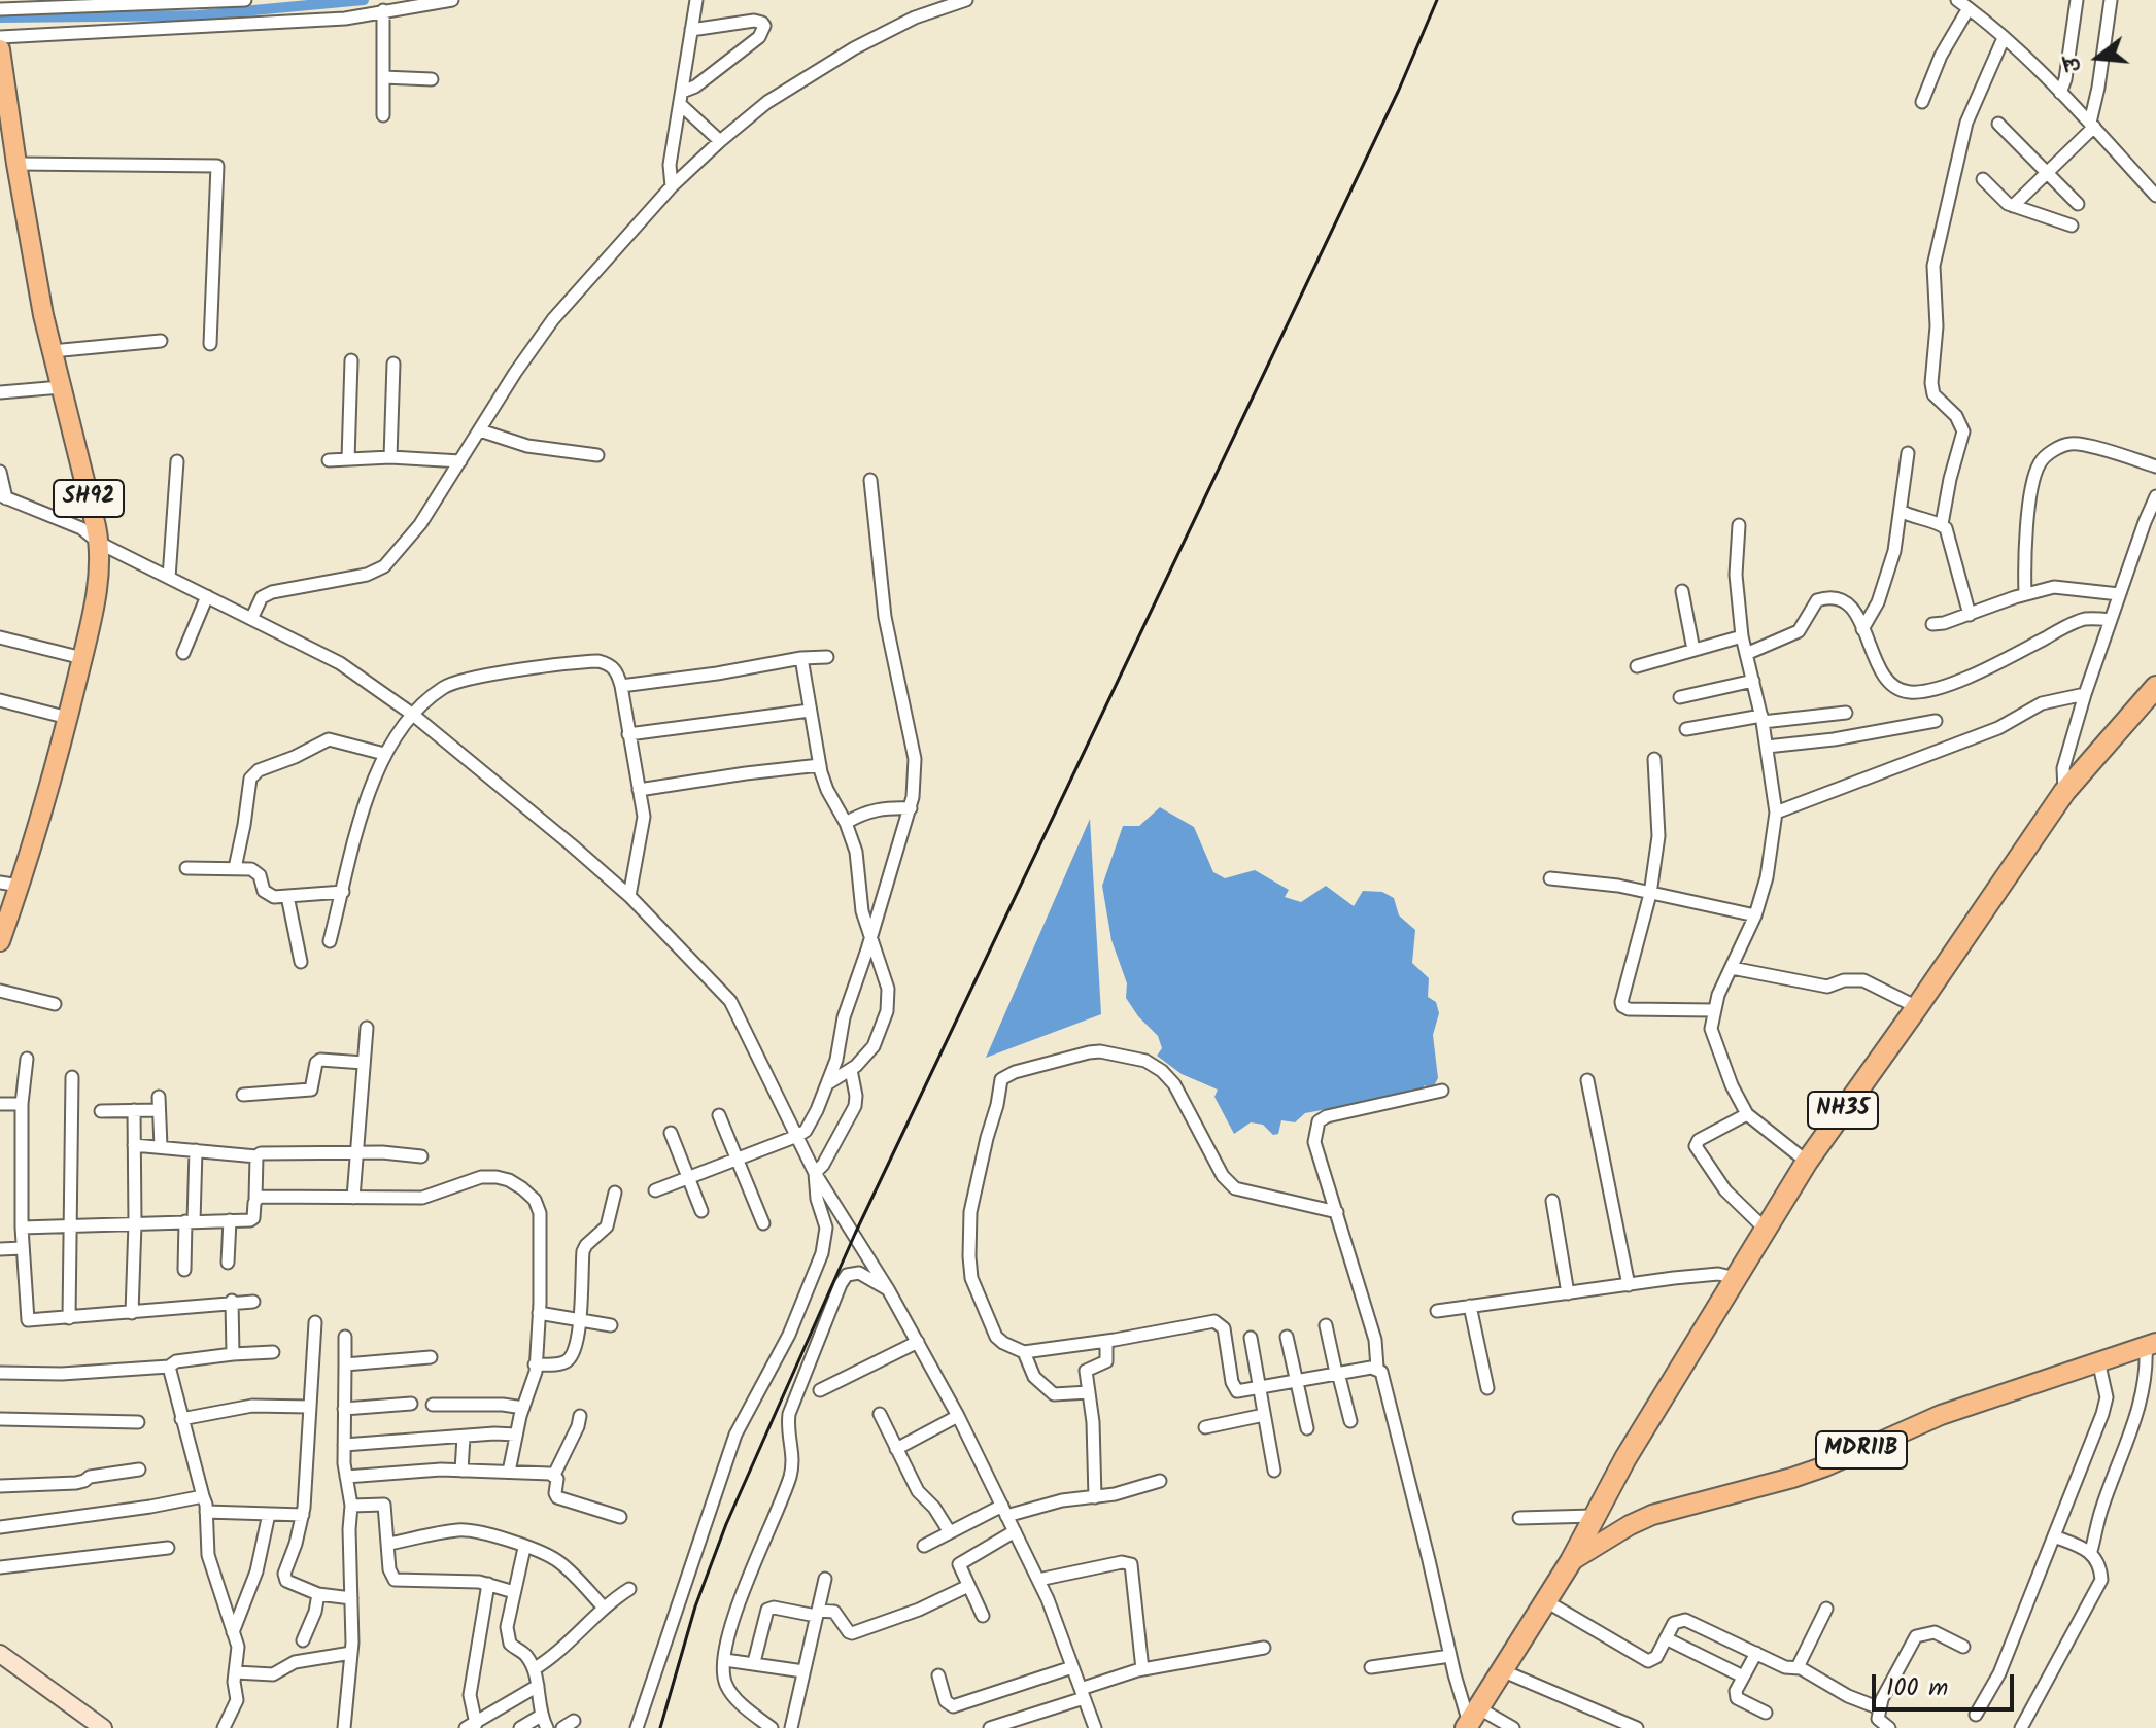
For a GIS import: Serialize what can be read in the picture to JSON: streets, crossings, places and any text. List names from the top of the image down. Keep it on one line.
{"streets":{"highway":["NH35"],"main road":["SH92","MDR11B"]},"crossings":[["NH35","MDR11B"]],"scale_bar":"100 m","north":"left"}
